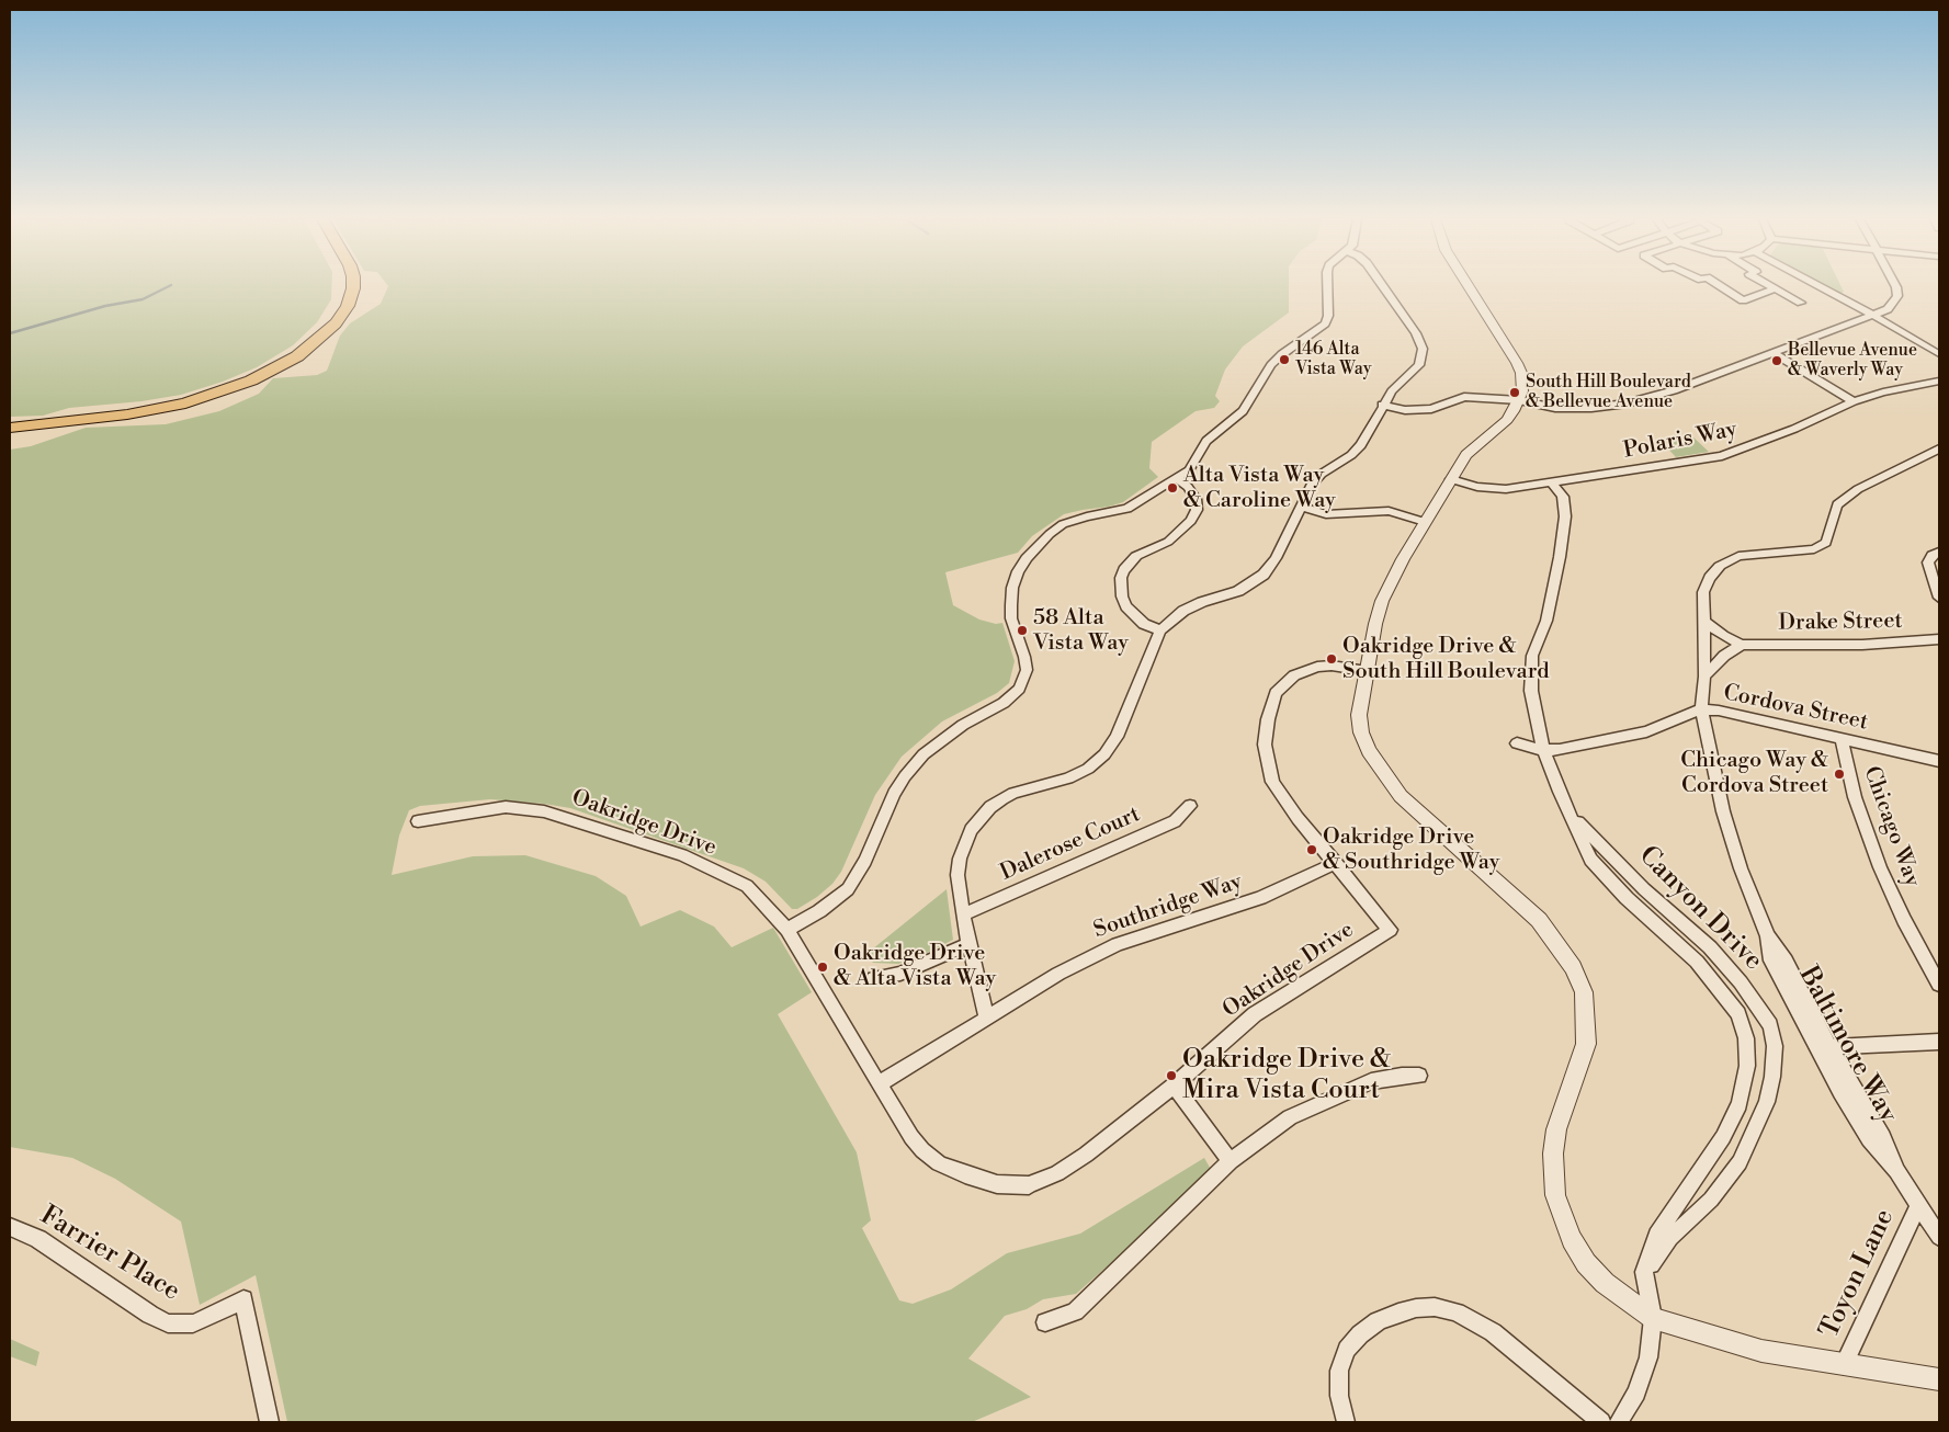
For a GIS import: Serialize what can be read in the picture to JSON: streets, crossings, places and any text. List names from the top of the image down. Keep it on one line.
{"streets":{"street":["Polaris Way","Drake Street","Cordova Street","Oakridge Drive","Chicago Way","Dalerose Court","Southridge Way","Canyon Drive","Baltimore Way","Farrier Place","Toyon Lane"]},"crossings":[["Polaris Way","Canyon Drive"],["Drake Street","Baltimore Way"],["Cordova Street","Chicago Way"],["Cordova Street","Canyon Drive"],["Cordova Street","Baltimore Way"],["Oakridge Drive","Southridge Way"],["Baltimore Way","Toyon Lane"]],"places":["146 Alta Vista Way","Bellevue Avenue & Waverly Way","South Hill Boulevard & Bellevue Avenue","Alta Vista Way & Caroline Way","58 Alta Vista Way","Oakridge Drive & South Hill Boulevard","Chicago Way & Cordova Street","Oakridge Drive & Southridge Way","Oakridge Drive & Alta Vista Way","Oakridge Drive & Mira Vista Court"]}
